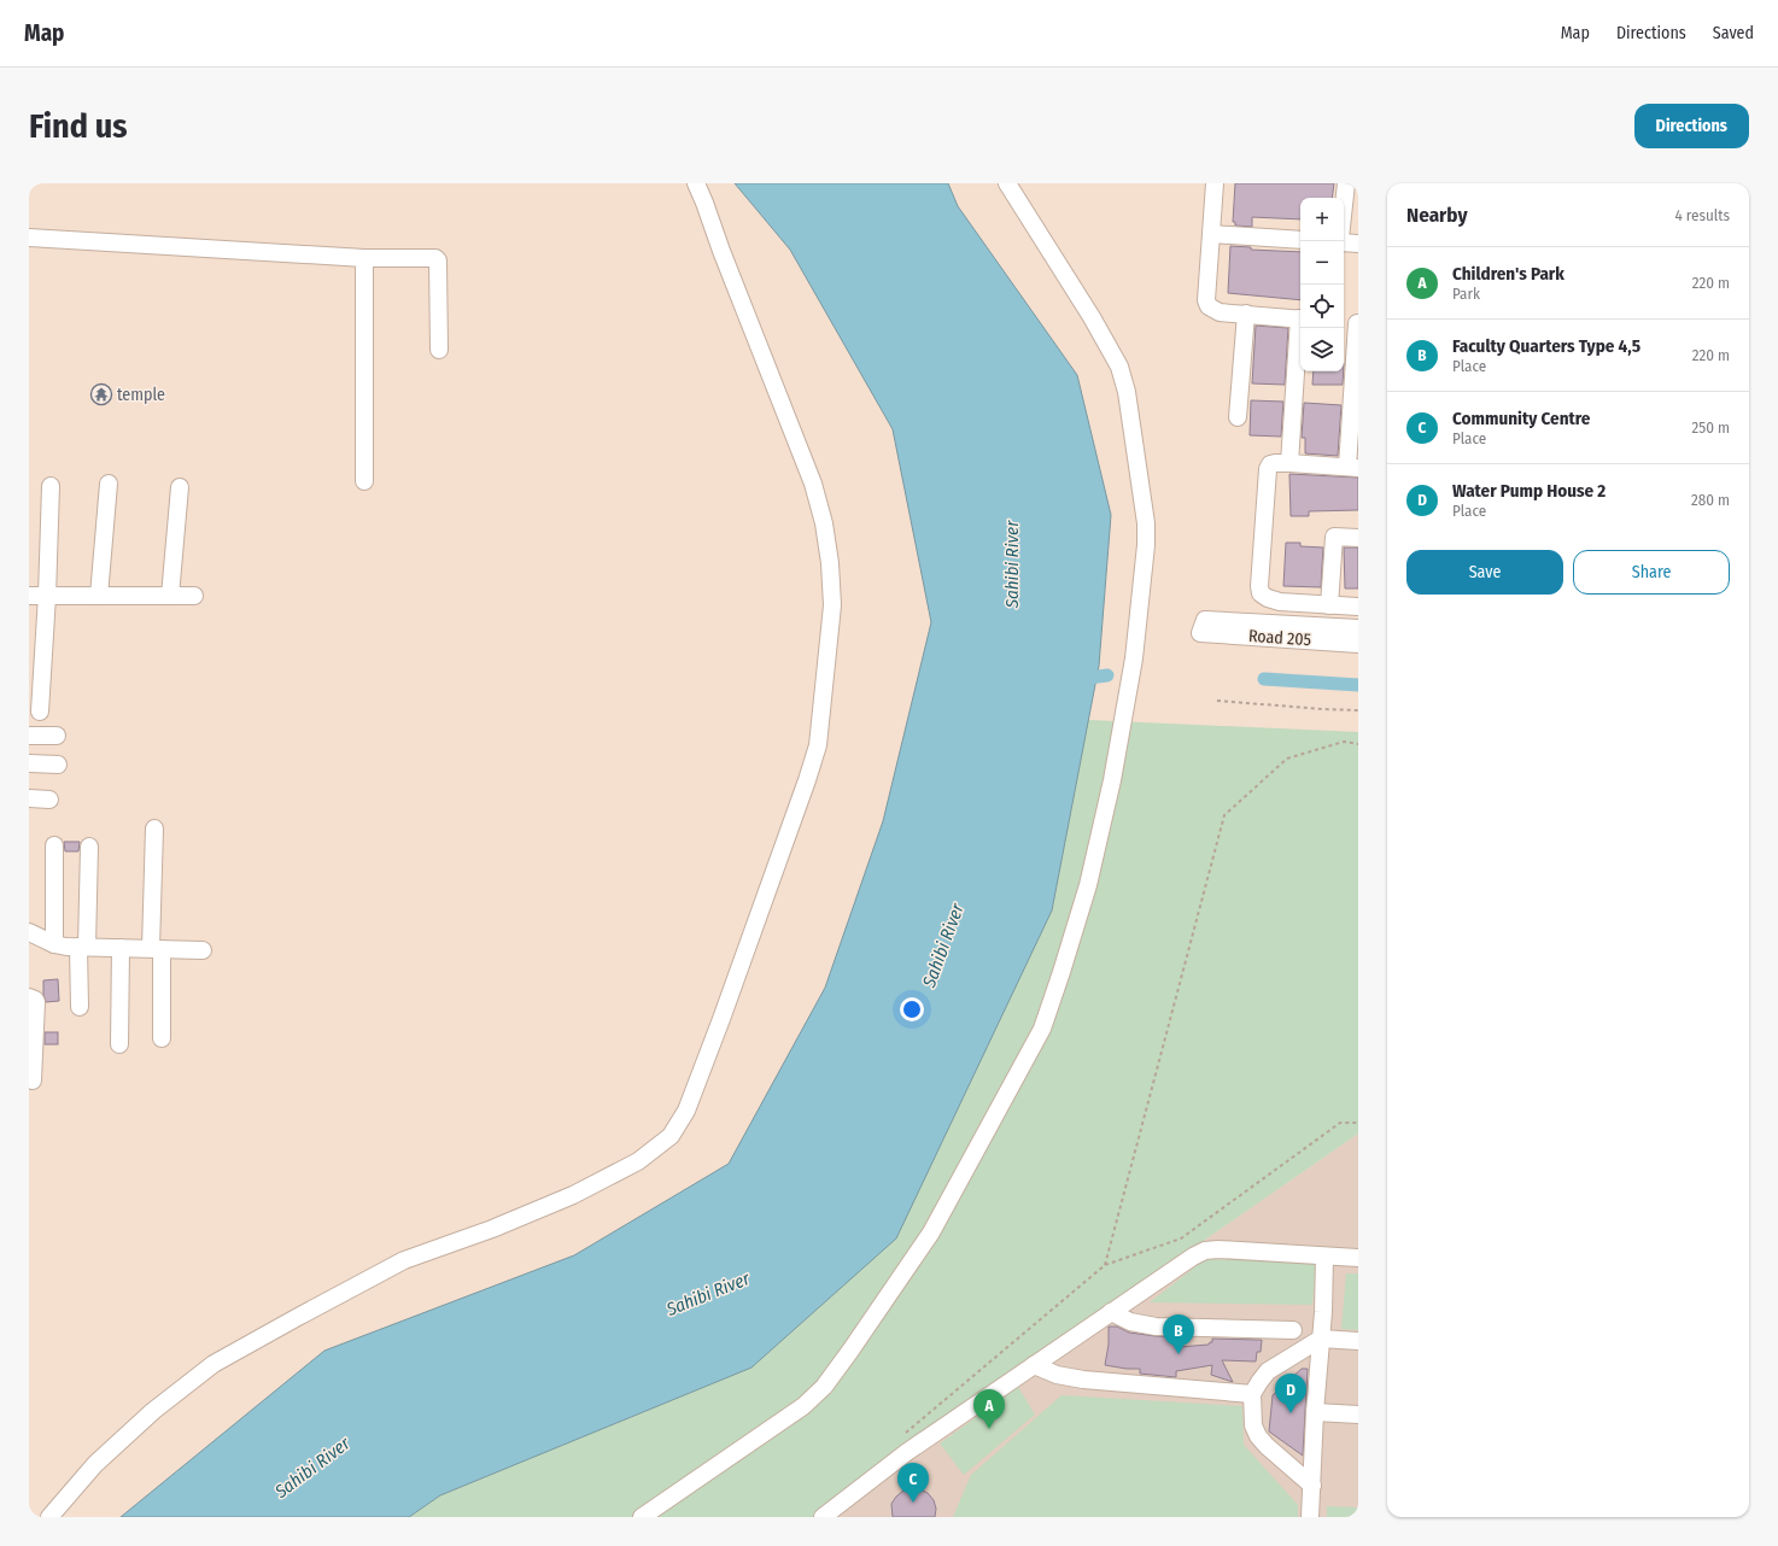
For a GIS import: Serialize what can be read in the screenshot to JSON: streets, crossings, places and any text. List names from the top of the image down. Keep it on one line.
{"streets":{"street":["Road 205"]},"water":["Sahibi River"],"places":{"temple":["temple"]},"page":{"header":"Map","nav":["Map","Directions","Saved"],"buttons":["Directions",["Save","Share"]],"title":"Find us","heading":["Nearby","4 results"],"map_buttons":["+","−"],"list":[{"mark":"A","name":"Children's Park","note":"Park","value":"220 m"},{"mark":"B","name":"Faculty Quarters Type 4,5","note":"Place","value":"220 m"},{"mark":"C","name":"Community Centre","note":"Place","value":"250 m"},{"mark":"D","name":"Water Pump House 2","note":"Place","value":"280 m"}],"pins":["B","D","A","C"]}}
